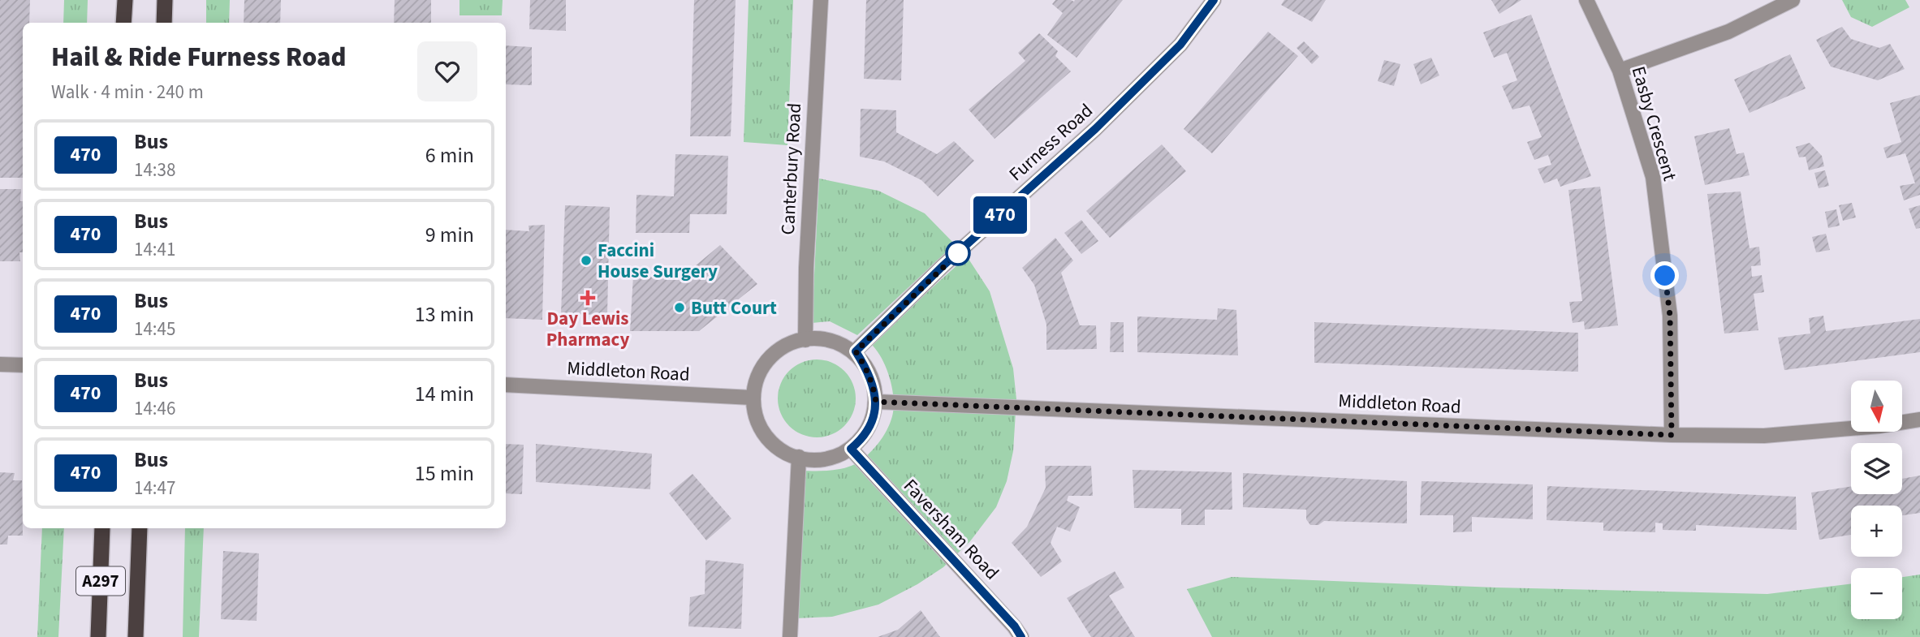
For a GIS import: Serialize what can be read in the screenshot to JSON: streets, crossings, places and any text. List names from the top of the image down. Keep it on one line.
{"streets":{"highway":["A297"],"street":["Easby Crescent","Furness Road","Canterbury Road","Middleton Road","Faversham Road"]},"crossings":[["Easby Crescent","Middleton Road"],["Furness Road","Canterbury Road"],["Furness Road","Middleton Road"],["Furness Road","Faversham Road"],["Canterbury Road","Middleton Road"],["Canterbury Road","Faversham Road"],["Middleton Road","Faversham Road"]],"places":{"other":["Faccini House Surgery","Butt Court"],"health":["Day Lewis Pharmacy"]},"lines":["bus line 470"],"north":"bottom","page":{"on_map":"470","heading":["Hail & Ride Furness Road","Walk · 4 min · 240 m"],"list":[{"mark":"470","name":"Bus","note":"14:38","value":"6 min"},{"mark":"470","name":"Bus","note":"14:41","value":"9 min"},{"mark":"470","name":"Bus","note":"14:45","value":"13 min"},{"mark":"470","name":"Bus","note":"14:46","value":"14 min"},{"mark":"470","name":"Bus","note":"14:47","value":"15 min"}],"map_buttons":["+","−"]}}
